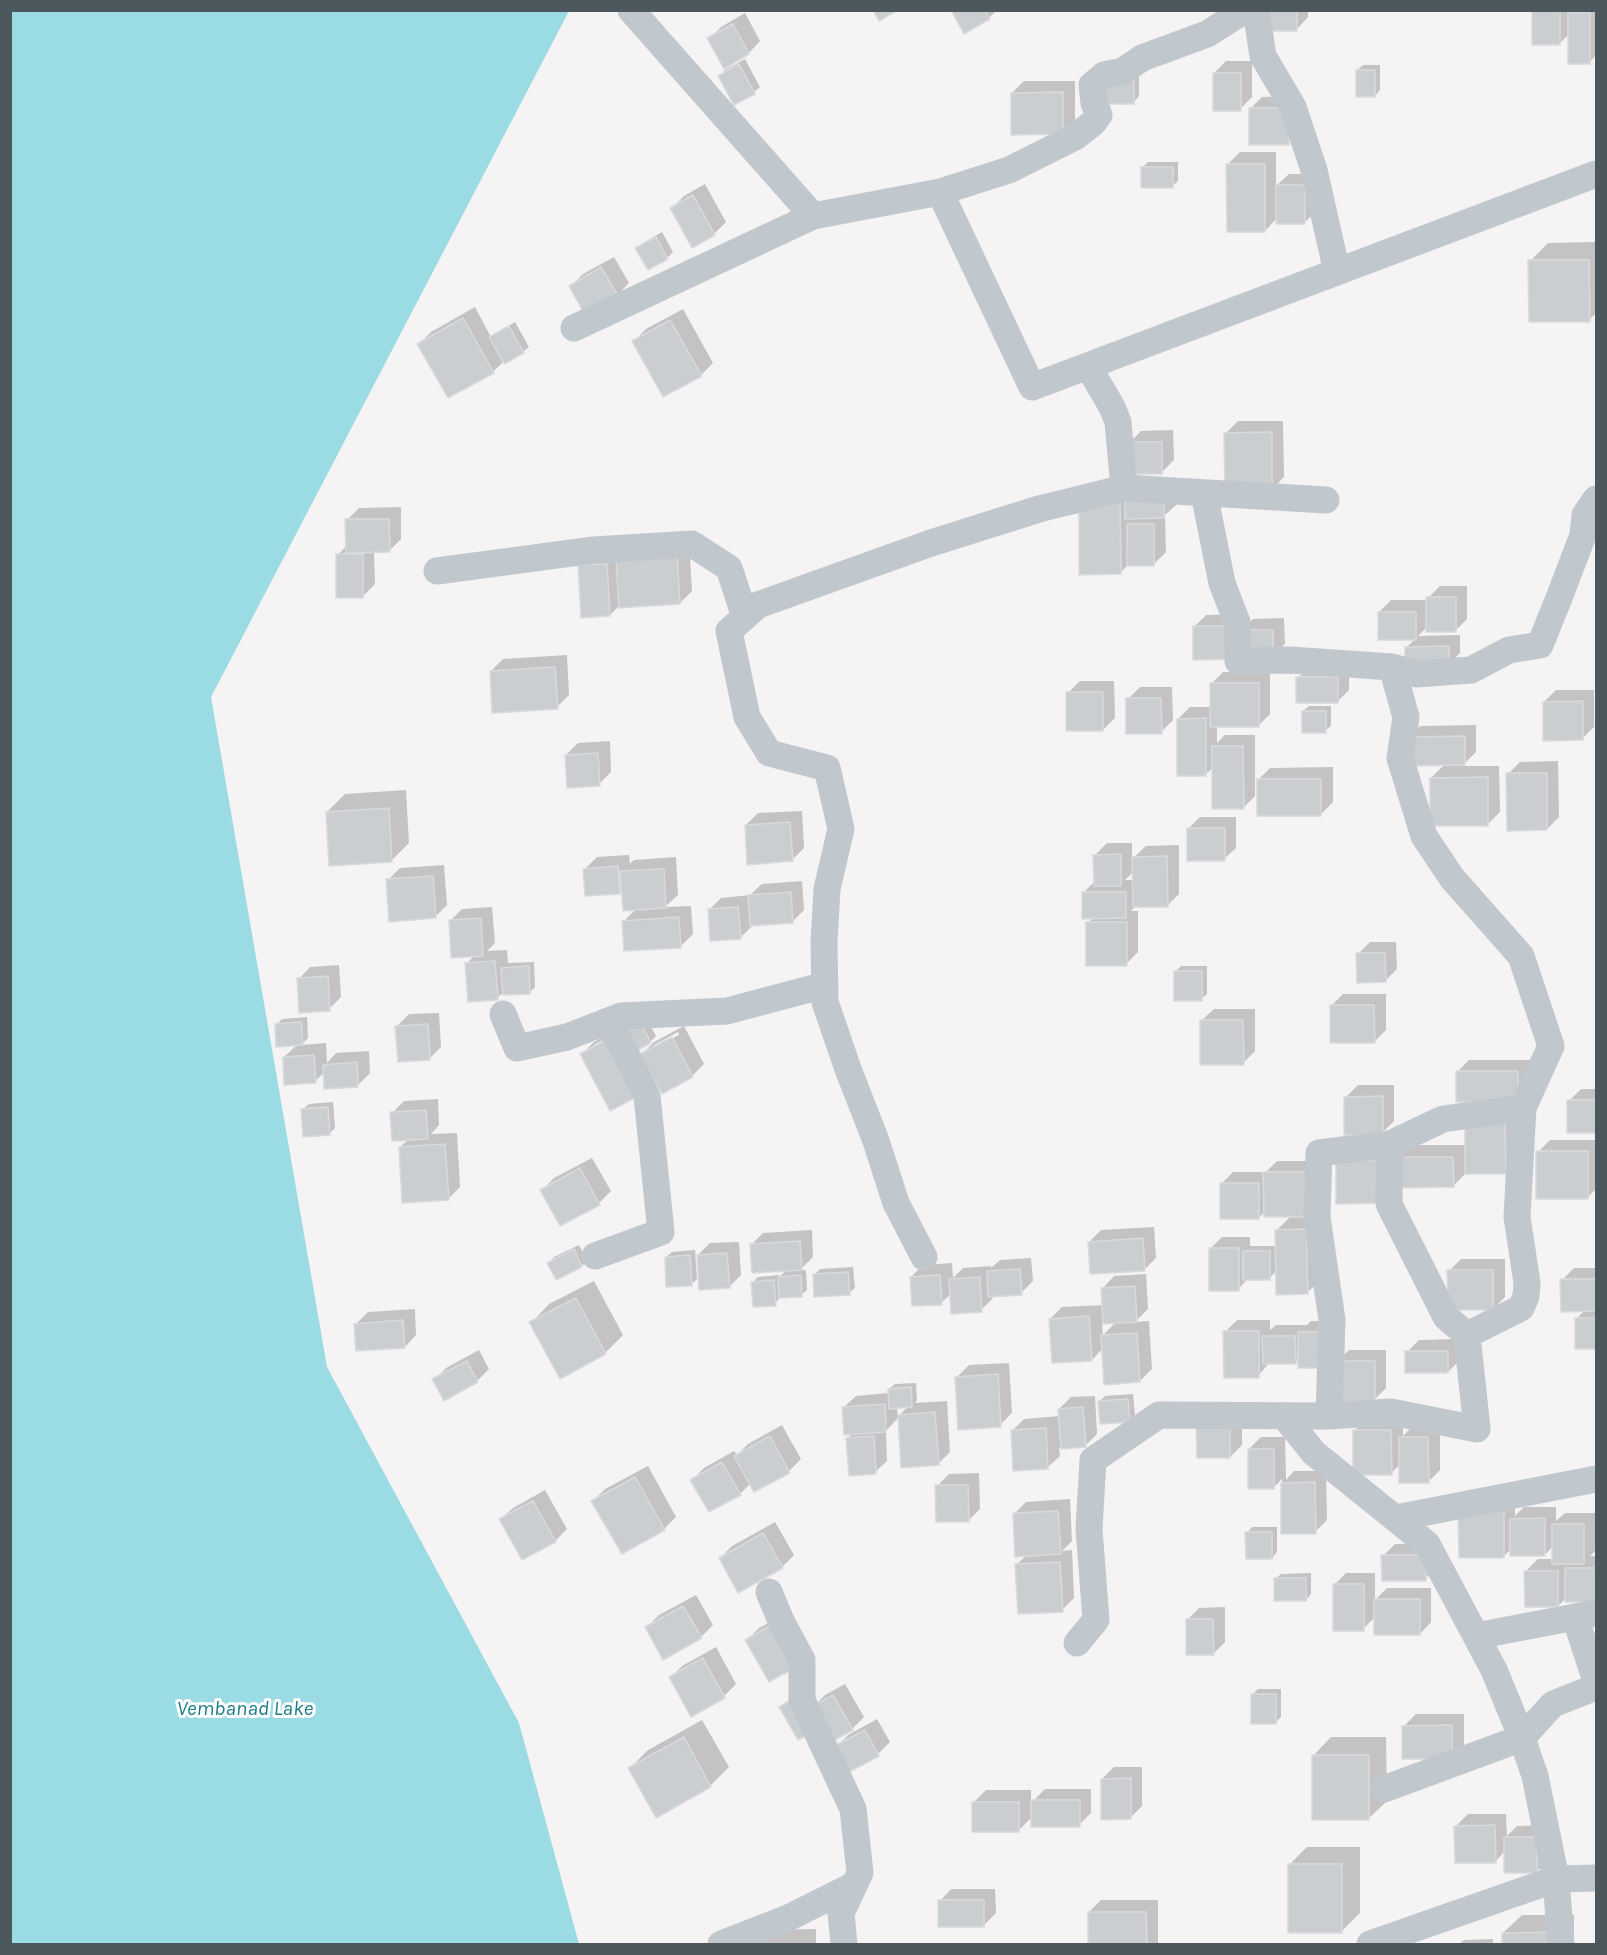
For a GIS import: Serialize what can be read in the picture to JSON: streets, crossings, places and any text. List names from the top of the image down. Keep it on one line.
{"water":["Vembanad Lake"]}
